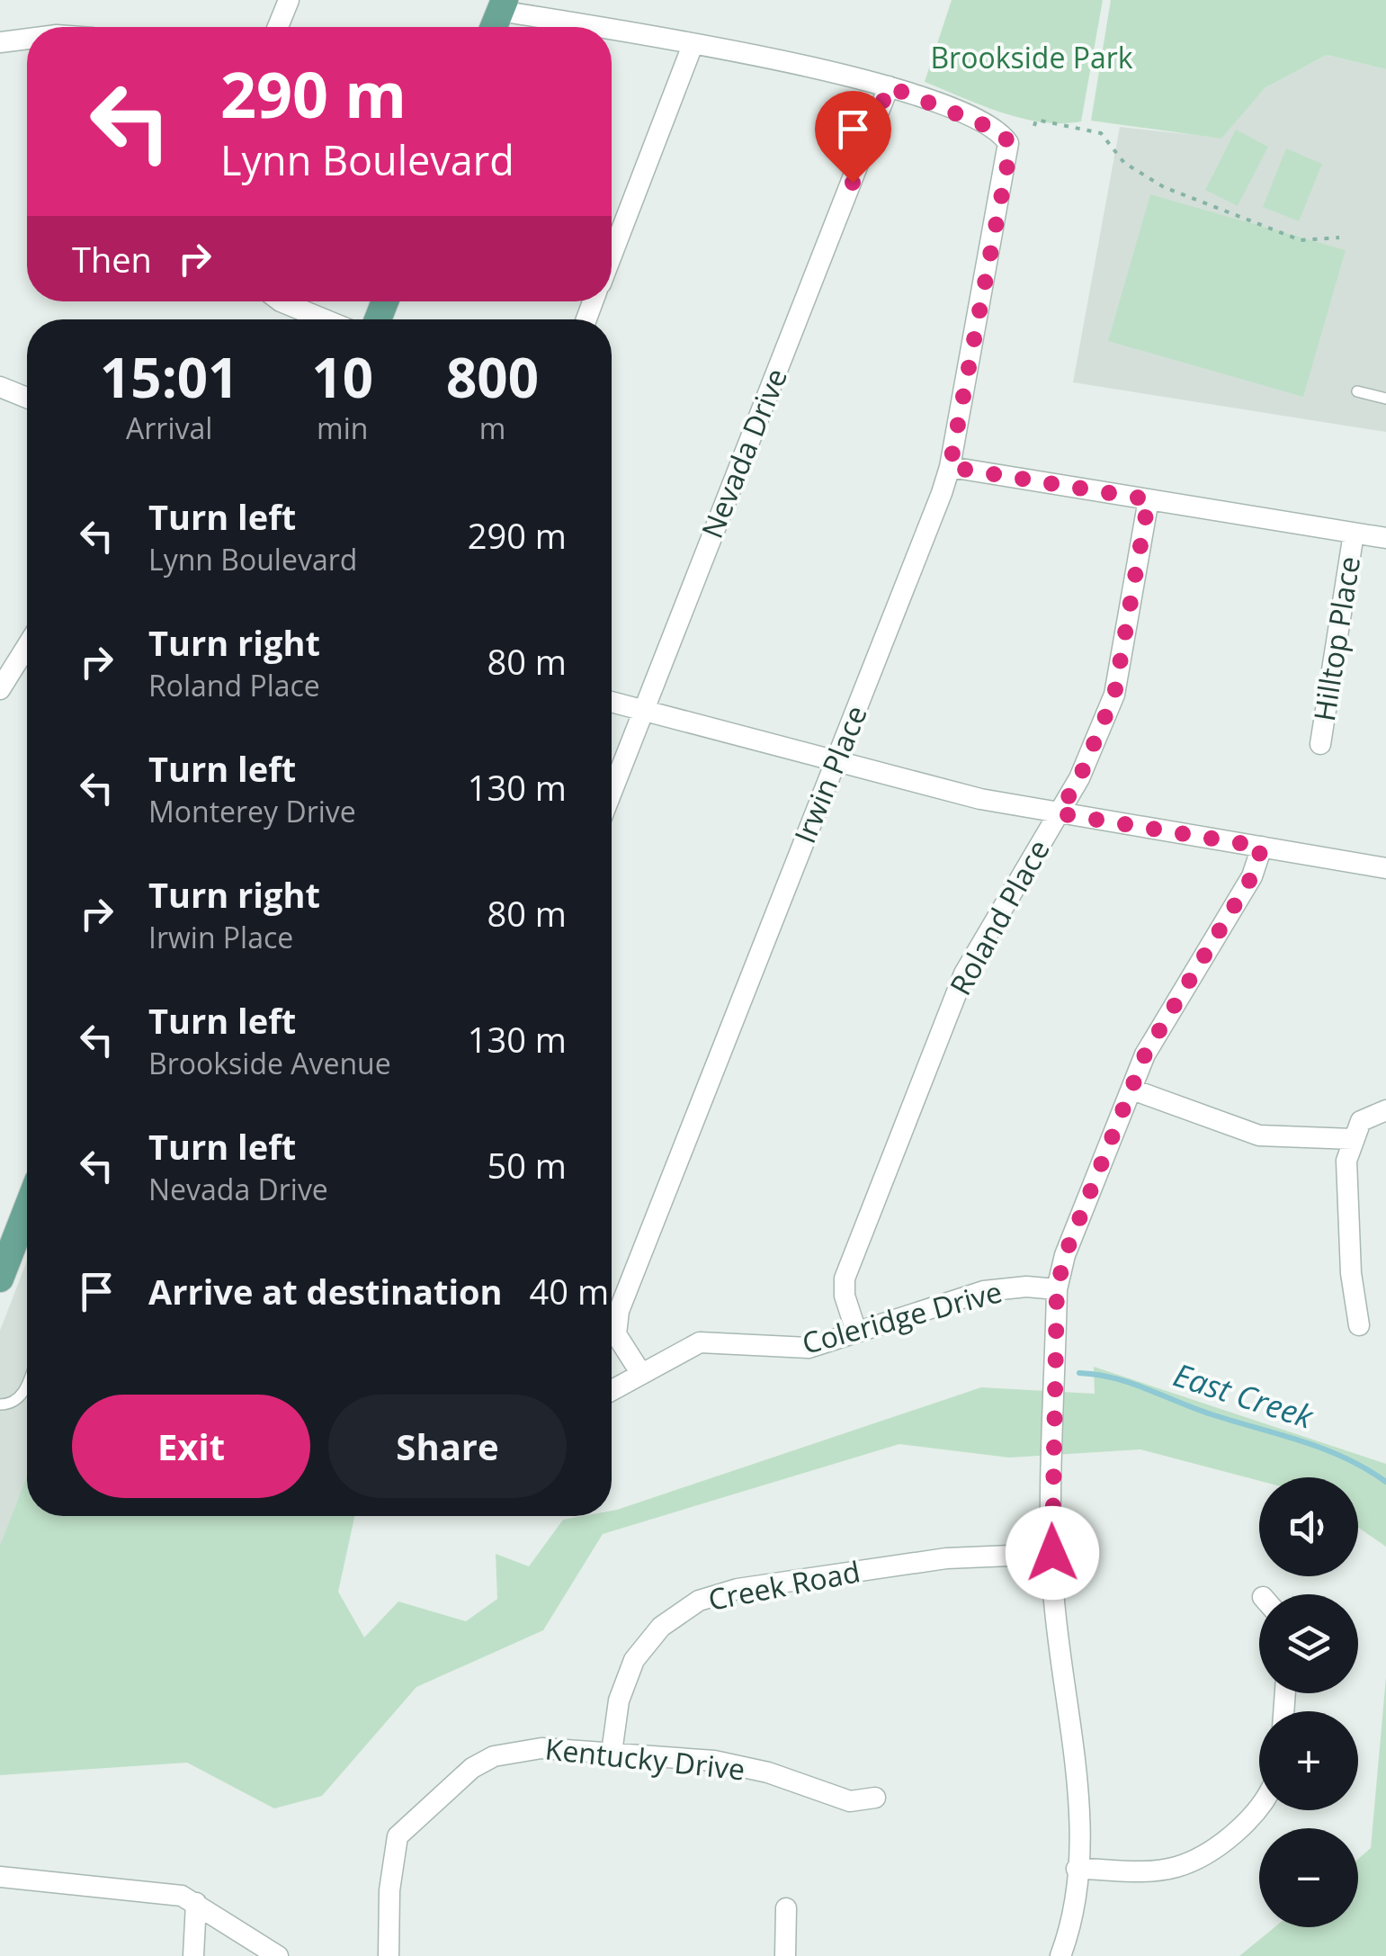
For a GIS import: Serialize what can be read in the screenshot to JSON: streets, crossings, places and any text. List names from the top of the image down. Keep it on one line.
{"streets":{"street":["Nevada Drive","Hilltop Place","Irwin Place","Roland Place","Coleridge Drive","Creek Road","Kentucky Drive"]},"crossings":[["Nevada Drive","Irwin Place"],["Irwin Place","Coleridge Drive"],["Roland Place","Coleridge Drive"],["Creek Road","Kentucky Drive"]],"water":["East Creek"],"parks":["Brookside Park"],"page":{"turn":["290 m","Lynn Boulevard"],"then":"Then","eta":["15:01","Arrival","10","min","800","m"],"list":[{"name":"Turn left","note":"Lynn Boulevard","value":"290 m"},{"name":"Turn right","note":"Roland Place","value":"80 m"},{"name":"Turn left","note":"Monterey Drive","value":"130 m"},{"name":"Turn right","note":"Irwin Place","value":"80 m"},{"name":"Turn left","note":"Brookside Avenue","value":"130 m"},{"name":"Turn left","note":"Nevada Drive","value":"50 m"},{"name":"Arrive at destination","value":"40 m"}],"buttons":["Exit","Share"],"map_buttons":["+","−"]}}
